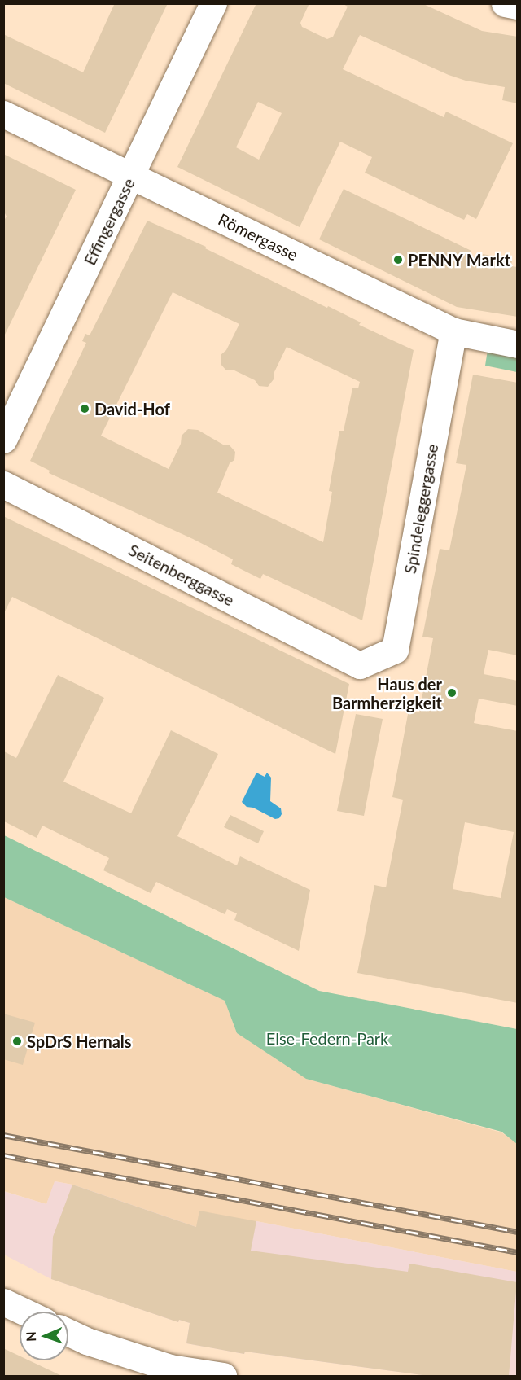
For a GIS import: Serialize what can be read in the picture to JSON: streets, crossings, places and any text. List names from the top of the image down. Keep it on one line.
{"streets":{"street":["Effingergasse","Römergasse","Spindeleggergasse","Seitenberggasse"]},"crossings":[["Effingergasse","Römergasse"],["Römergasse","Spindeleggergasse"],["Spindeleggergasse","Seitenberggasse"]],"parks":["Else-Federn-Park"],"places":["PENNY Markt","David-Hof","Haus der Barmherzigkeit","SpDrS Hernals"],"north":"left"}
